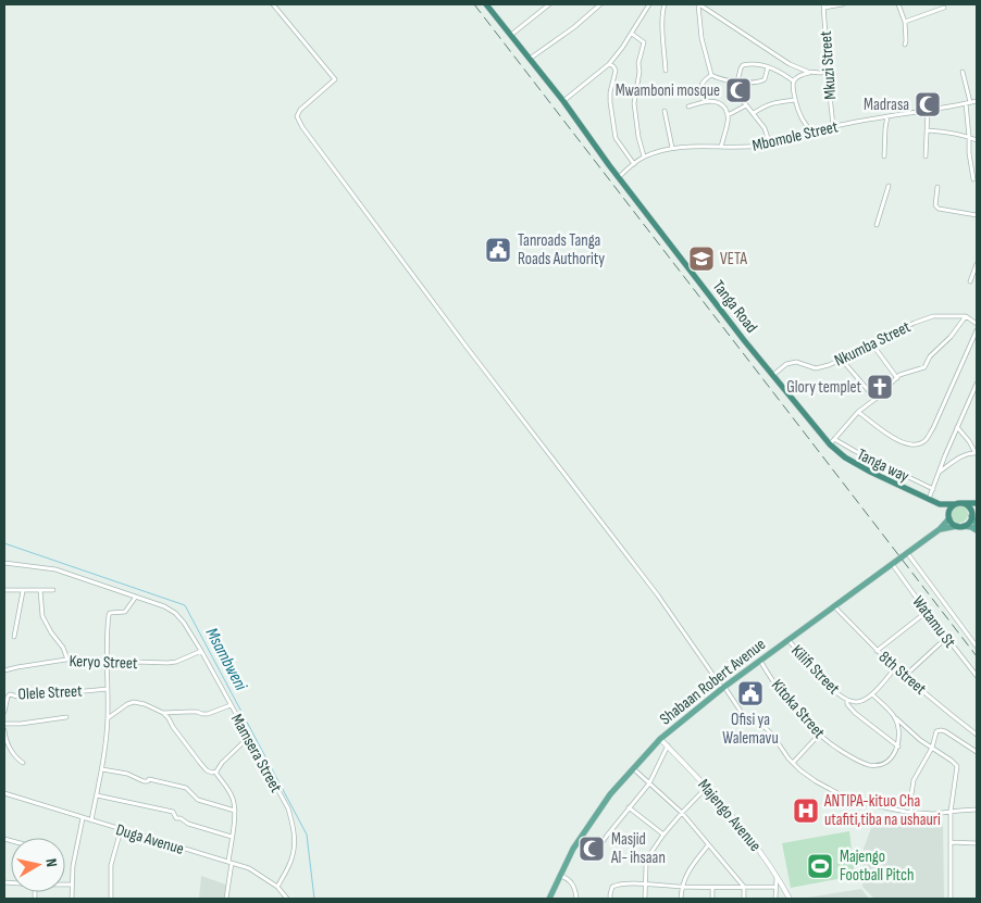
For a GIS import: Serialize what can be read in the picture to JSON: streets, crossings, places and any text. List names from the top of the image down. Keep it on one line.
{"streets":{"highway":["Tanga Road"],"main road":["Shabaan Robert Avenue"],"street":["Mkuzi Street","Mbomole Street","Nkumba Street","Tanga way","Watamu St","Keryo Street","Kilifi Street","8th Street","Olele Street","Kitoka Street","Mamsera Street","Majengo Avenue","Duga Avenue"]},"crossings":[["Mkuzi Street","Mbomole Street"],["Mbomole Street","Tanga Road"],["Tanga Road","Nkumba Street"],["Tanga Road","Tanga way"],["Watamu St","Shabaan Robert Avenue"],["Keryo Street","Mamsera Street"],["Kilifi Street","Shabaan Robert Avenue"],["8th Street","Shabaan Robert Avenue"],["Shabaan Robert Avenue","Kitoka Street"],["Shabaan Robert Avenue","Majengo Avenue"],["Mamsera Street","Duga Avenue"]],"water":["Msambweni"],"places":{"mosque":["Mwamboni mosque","Madrasa","Masjid Al- ihsaan"],"public building":["Tanroads Tanga Roads Authority","Ofisi ya Walemavu"],"school or university":["VETA"],"church":["Glory templet"],"hospital":["ANTIPA-kituo Cha utafiti,tiba na ushauri"],"sports":["Majengo Football Pitch"]},"north":"right"}
